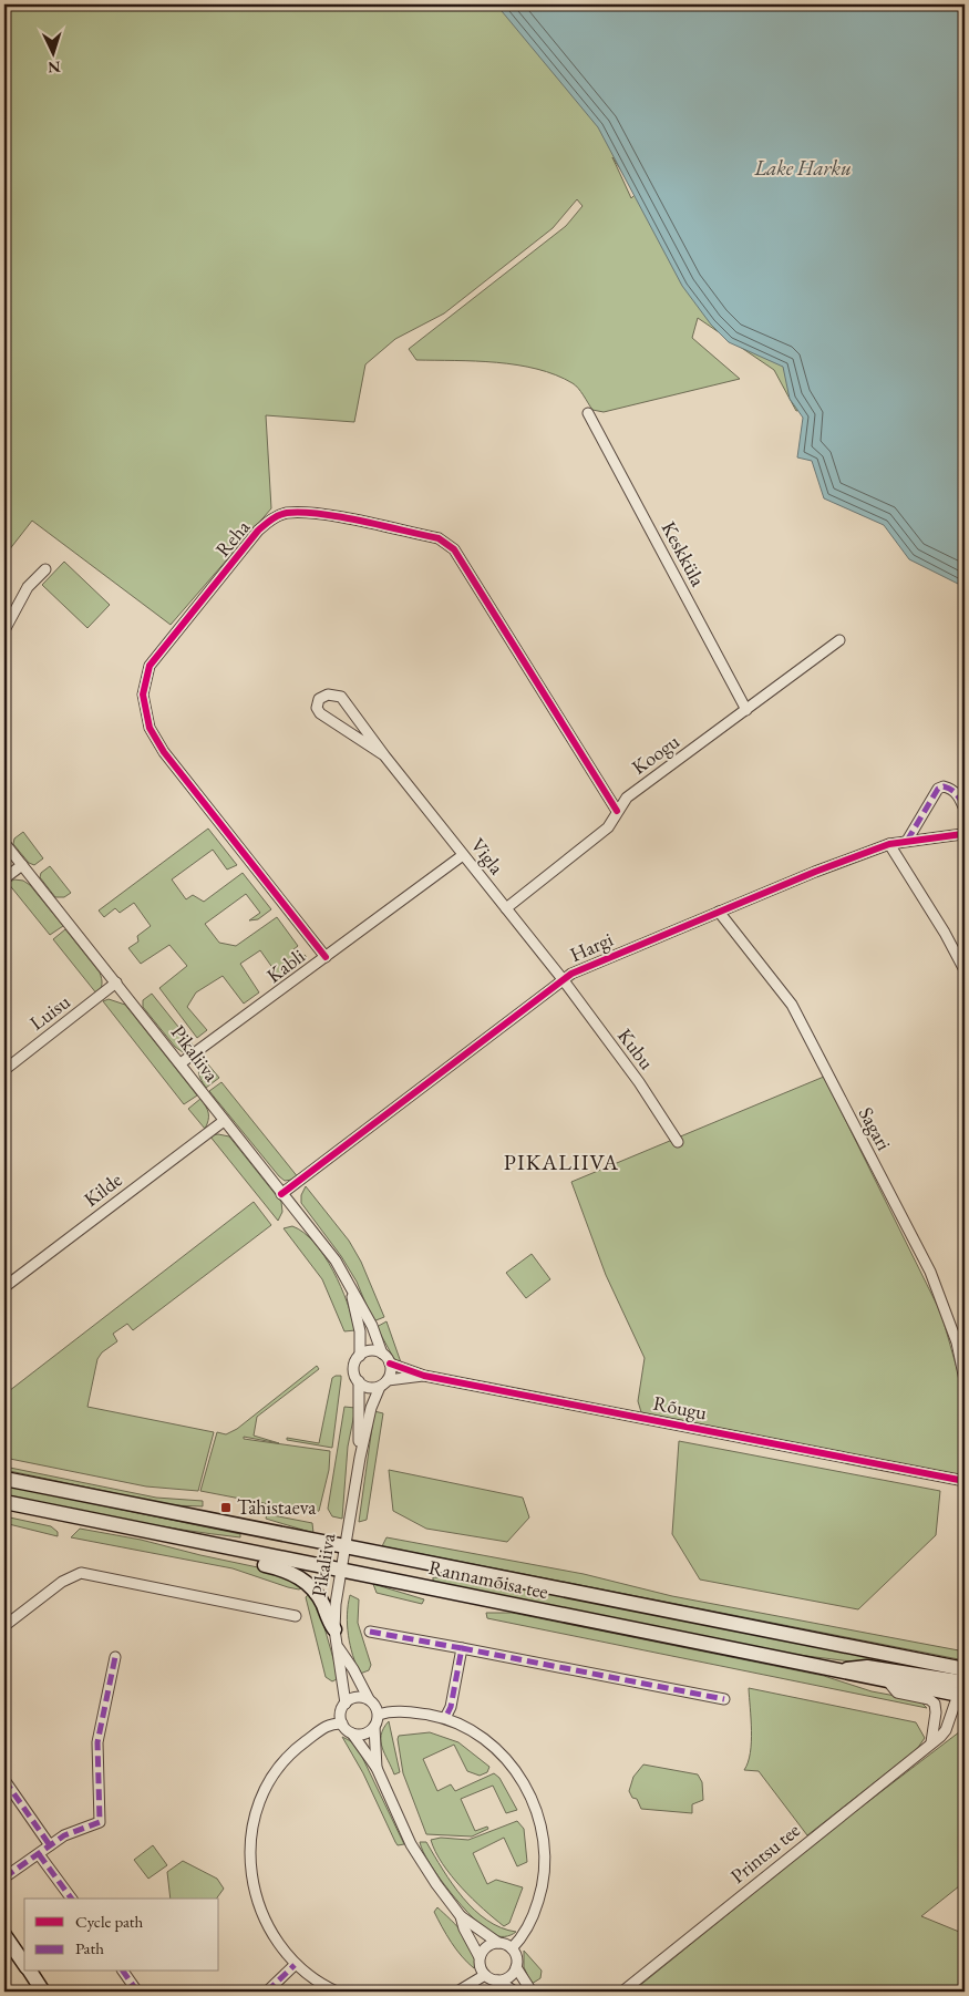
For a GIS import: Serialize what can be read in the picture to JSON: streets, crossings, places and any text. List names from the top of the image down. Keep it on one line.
{"streets":{"main road":["Rannamõisa tee"],"street":["Reha","Keskküla","Koogu","Vigla","Hargi","Kabli","Luisu","Kubu","Pikaliiva","Sagari","Kilde","Rõugu","Printsu tee"]},"crossings":[["Reha","Koogu"],["Reha","Kabli"],["Keskküla","Koogu"],["Koogu","Vigla"],["Vigla","Hargi"],["Vigla","Kabli"],["Vigla","Kubu"],["Hargi","Kubu"],["Hargi","Pikaliiva"],["Hargi","Sagari"],["Kabli","Pikaliiva"],["Luisu","Pikaliiva"],["Pikaliiva","Kilde"],["Pikaliiva","Rõugu"],["Pikaliiva","Rannamõisa tee"],["Rannamõisa tee","Printsu tee"]],"districts":["PIKALIIVA"],"water":["Lake Harku"],"places":{"transit":["Tähistaeva"]},"legend":["Cycle path","Path"],"north":"bottom"}
